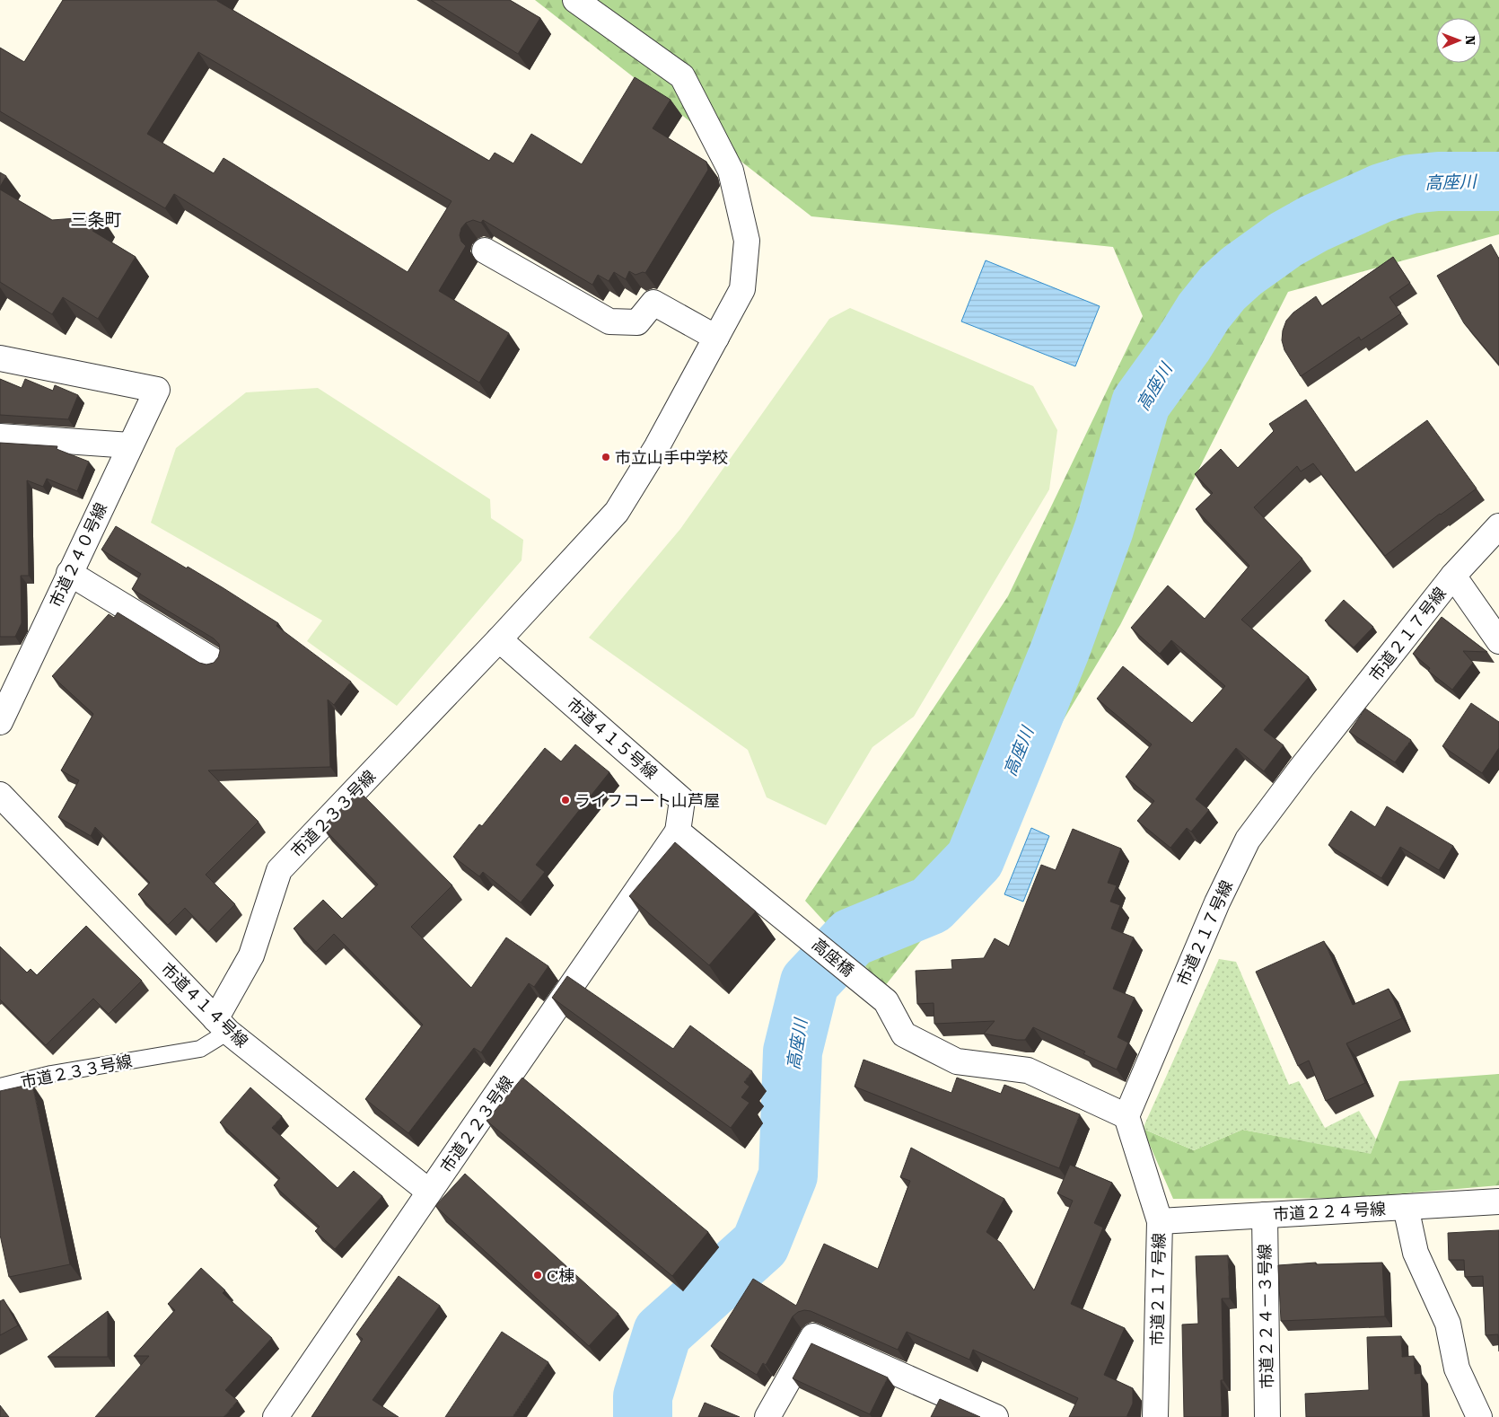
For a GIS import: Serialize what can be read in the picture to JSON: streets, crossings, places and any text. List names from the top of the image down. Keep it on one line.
{"streets":{"street":["市道２４０号線","市道２１７号線","市道４１５号線","市道２３３号線","高座橋","市道４１４号線","市道２２３号線","市道２２４号線","市道２２４－３号線"]},"crossings":[["市道２１７号線","高座橋"],["市道２１７号線","市道２２４号線"],["市道４１５号線","市道２３３号線"],["市道４１５号線","高座橋"],["市道４１５号線","市道２２３号線"],["市道２３３号線","市道４１４号線"],["高座橋","市道２２３号線"],["市道４１４号線","市道２２３号線"],["市道２２４号線","市道２２４－３号線"]],"districts":["三条町"],"water":["高座川"],"places":["市立山手中学校","ライフコート山芦屋","C棟"],"north":"right"}
